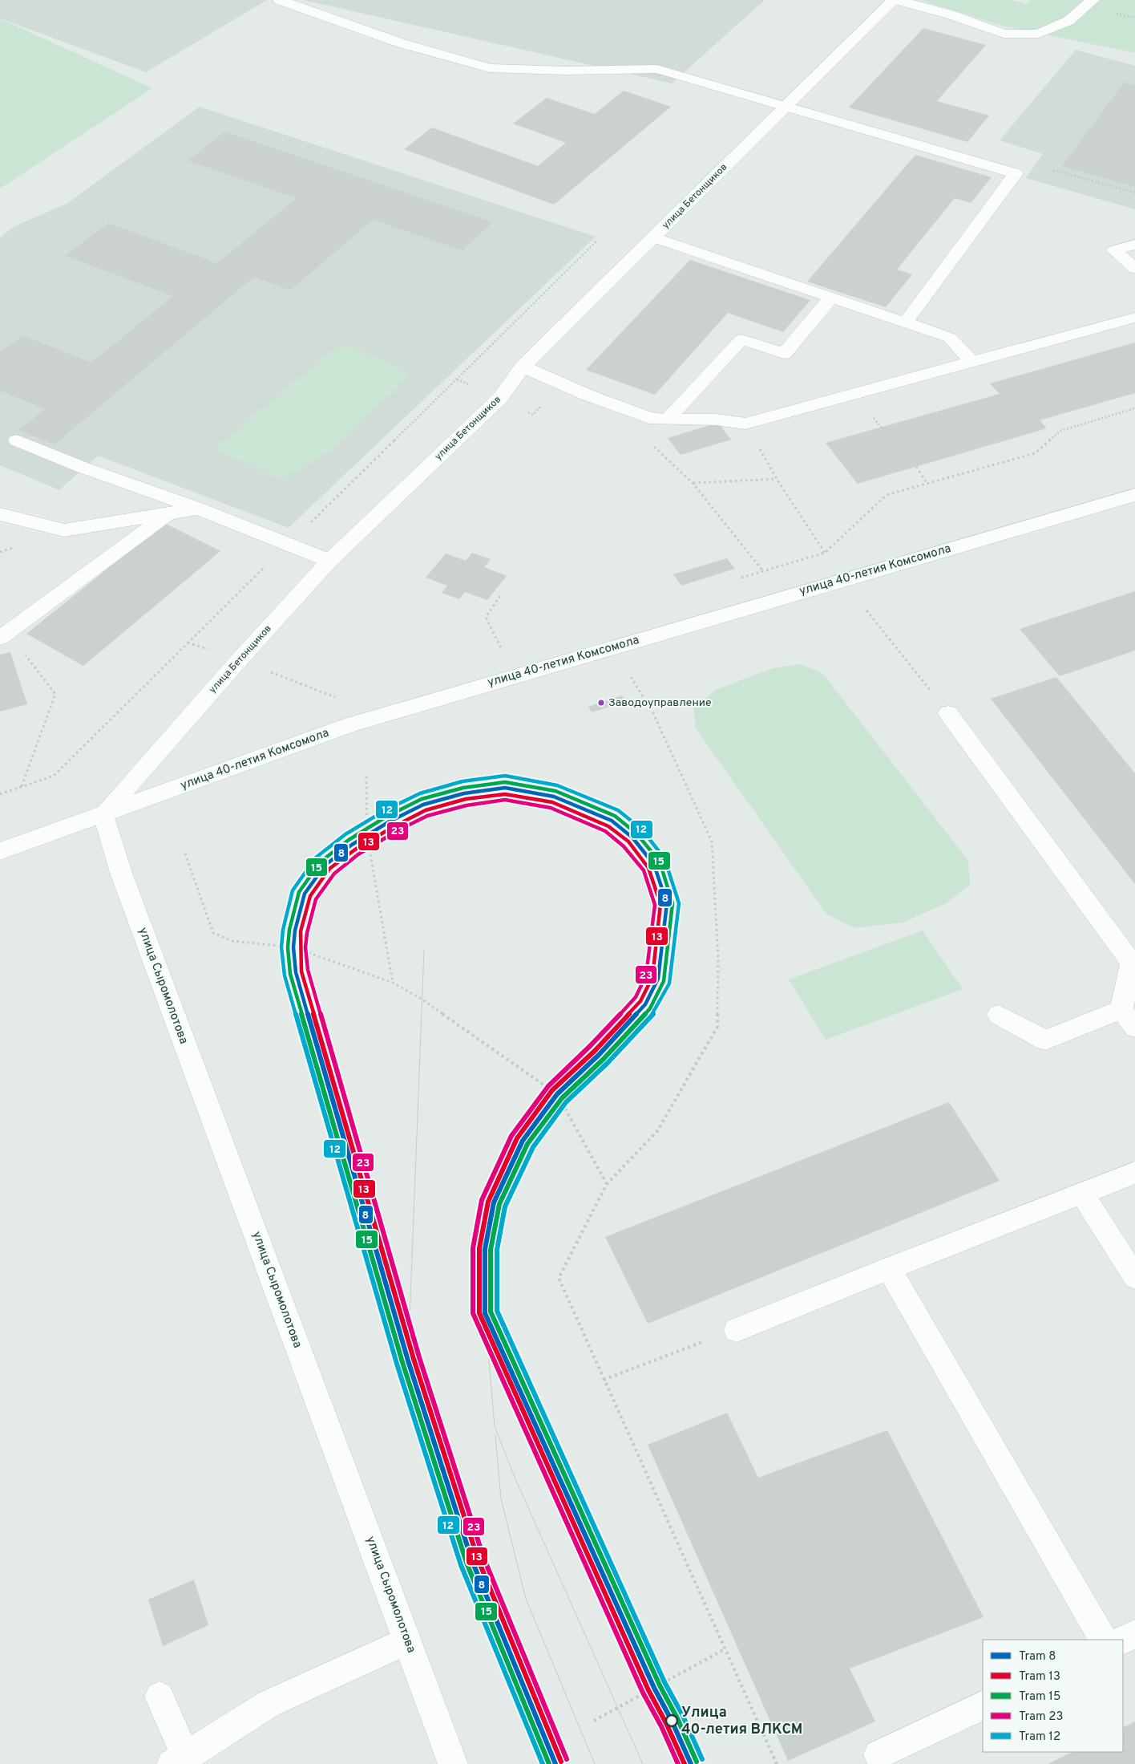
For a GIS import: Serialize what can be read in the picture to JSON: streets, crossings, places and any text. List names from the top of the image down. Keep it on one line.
{"streets":{"street":["улица Бетонщиков","улица 40-летия Комсомола","улица Сыромолотова"]},"crossings":[["улица Бетонщиков","улица 40-летия Комсомола"],["улица Бетонщиков","улица Сыромолотова"],["улица 40-летия Комсомола","улица Сыромолотова"]],"places":["Заводоуправление","Улица 40-летия ВЛКСМ"],"lines":["tram line 12","tram line 15","tram line 8","tram line 13","tram line 23"],"legend":["Tram 8","Tram 13","Tram 15","Tram 23","Tram 12"]}
